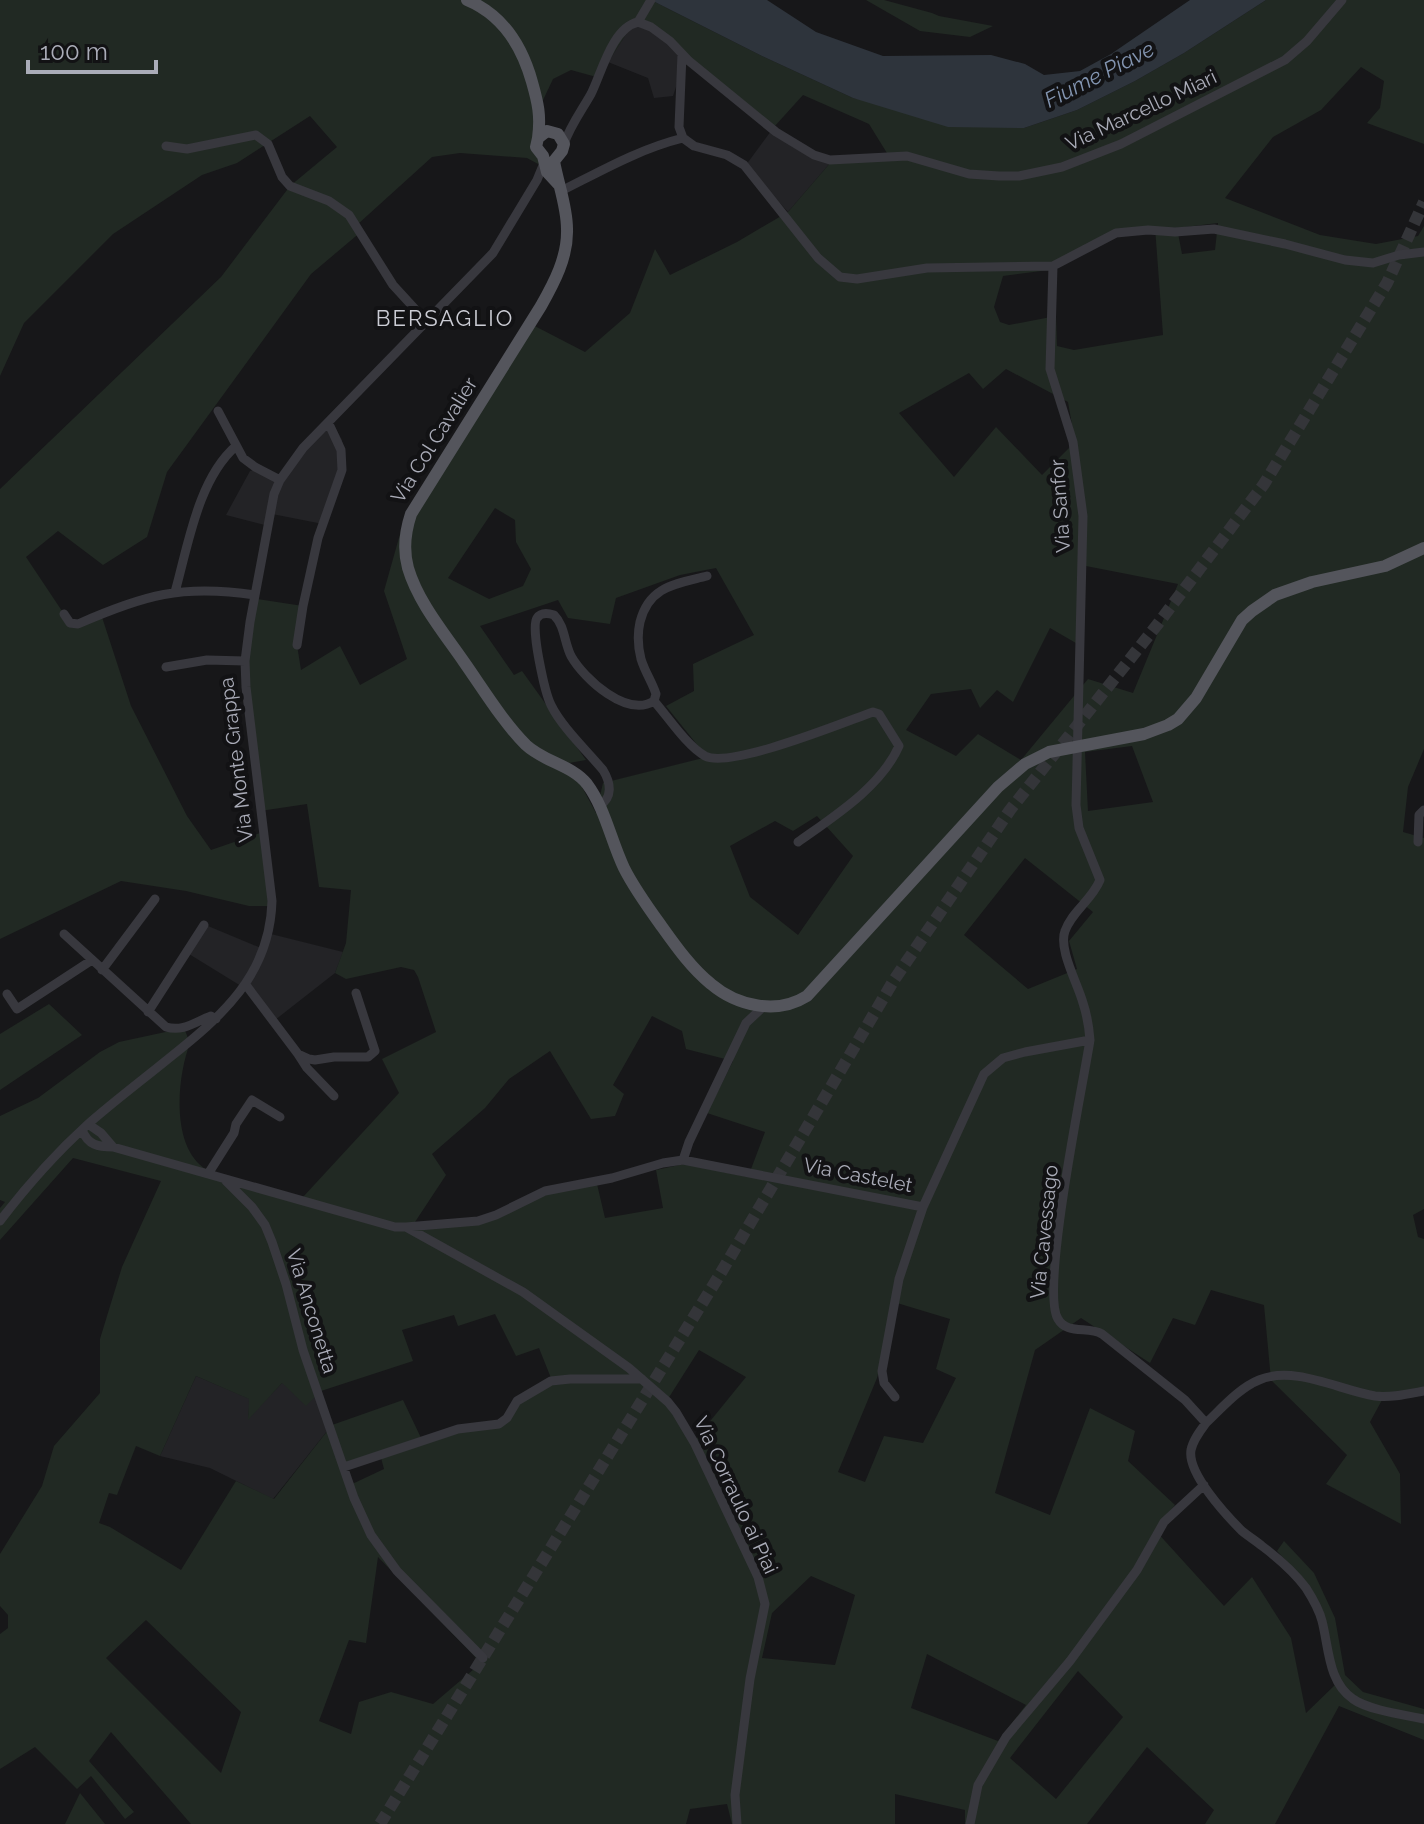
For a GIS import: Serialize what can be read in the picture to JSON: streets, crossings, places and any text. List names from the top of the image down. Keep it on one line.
{"streets":{"main road":["Via Col Cavalier","Via Monte Grappa"],"street":["Via Marcello Miari","Via Sanfor","Via Castelet","Via Cavessago","Via Anconetta","Via Corraulo ai Piai"]},"crossings":[["Via Marcello Miari","Via Monte Grappa"],["Via Col Cavalier","Via Monte Grappa"],["Via Sanfor","Via Cavessago"],["Via Castelet","Via Corraulo ai Piai"]],"districts":["BERSAGLIO"],"water":["Fiume Piave"],"scale_bar":"100 m"}
